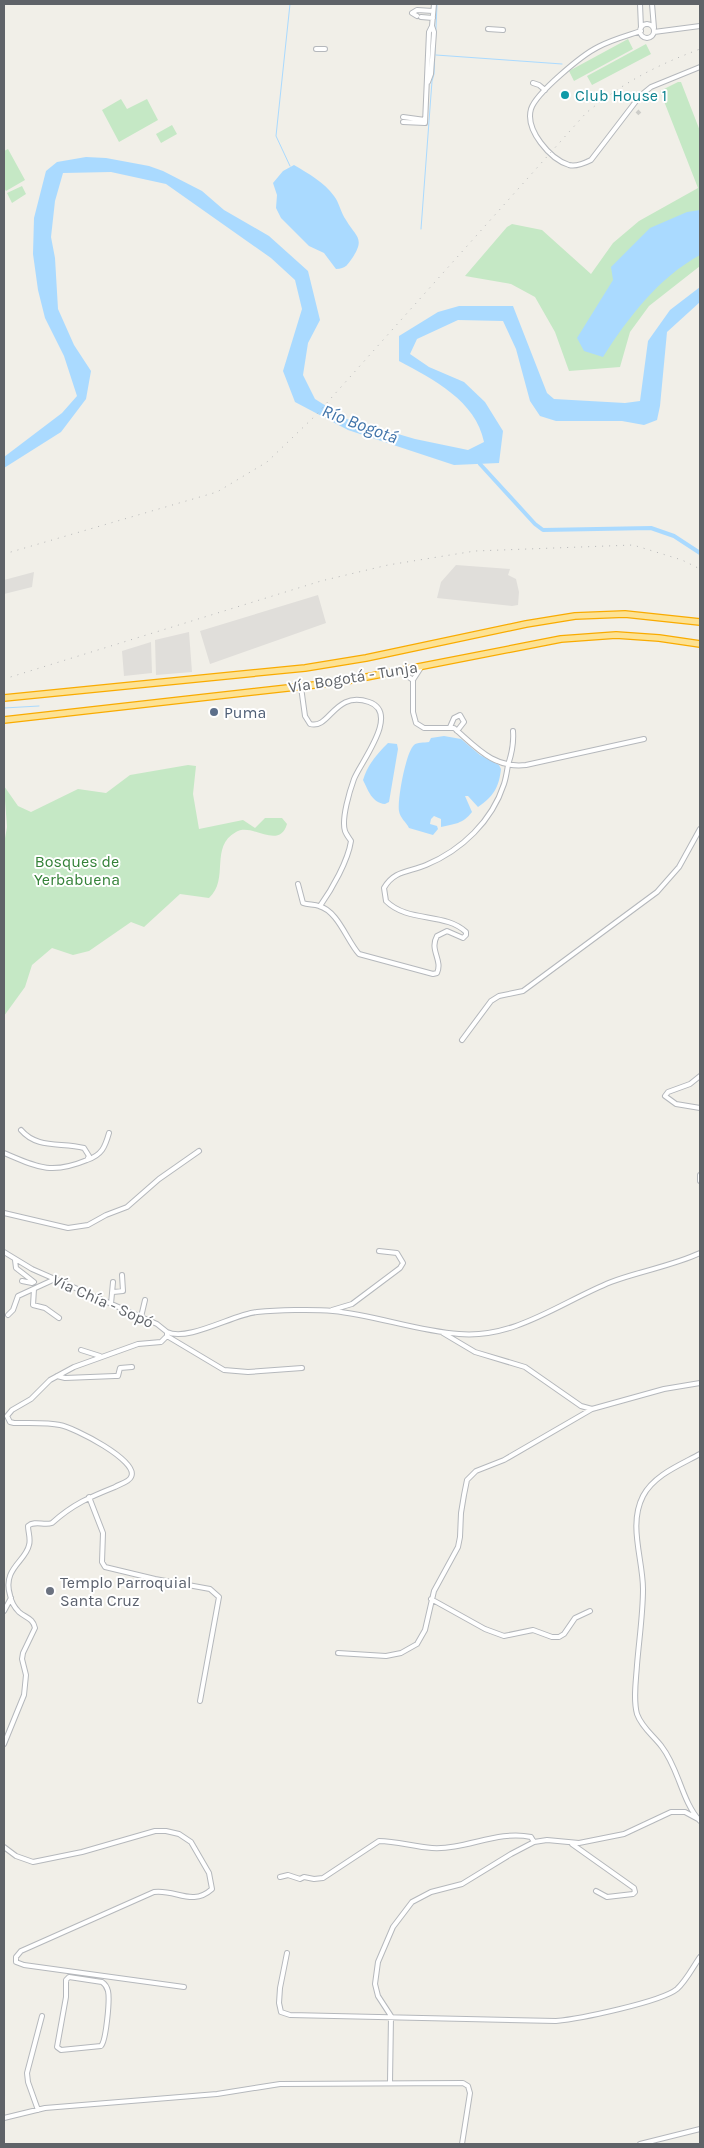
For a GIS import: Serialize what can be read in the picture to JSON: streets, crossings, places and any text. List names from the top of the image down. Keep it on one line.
{"streets":{"highway":["Vía Bogotá - Tunja"],"street":["Vía Chía - Sopó"]},"water":["Río Bogotá"],"parks":["Bosques de Yerbabuena"],"places":["Club House 1","Puma","Templo Parroquial Santa Cruz"]}
